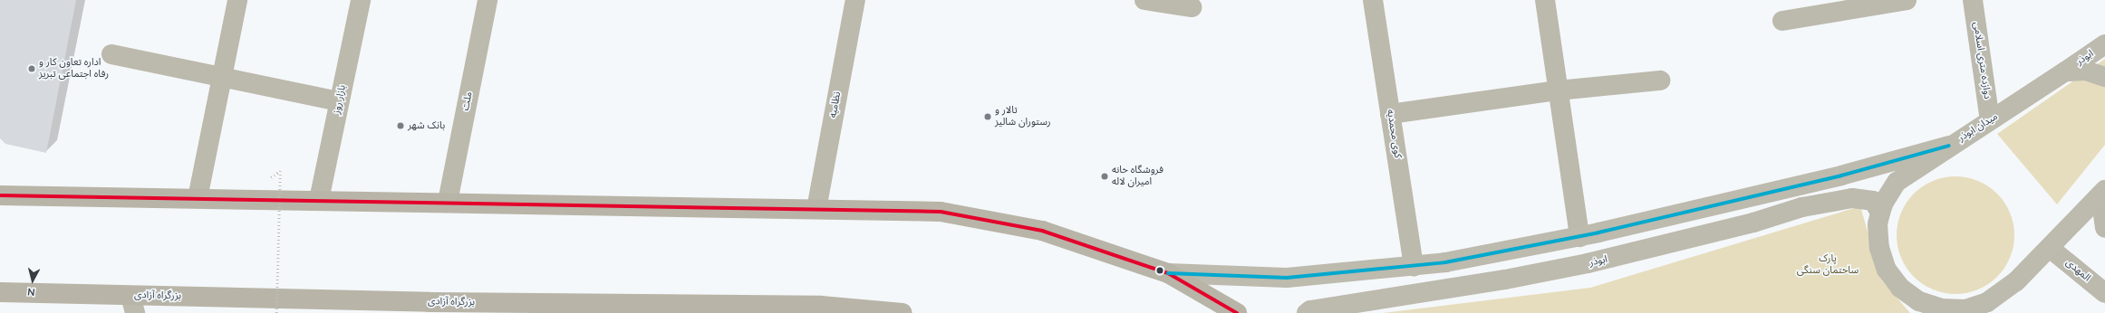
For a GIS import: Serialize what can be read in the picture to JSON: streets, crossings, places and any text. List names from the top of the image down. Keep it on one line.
{"streets":{"highway":["بزرگراه آزادی"],"main road":["ابوذر","میدان ابوذر"],"street":["دوازده متری اسلامی","بازار روز","ملت","نظامیه","کوی محمدیه","المهدی"]},"crossings":[["ابوذر","میدان ابوذر"],["دوازده متری اسلامی","میدان ابوذر"],["میدان ابوذر","المهدی"]],"parks":["پارک ساختمان سنگی"],"places":["اداره تعاون کار و رفاه اجتماعی تبریز","تالار و رستوران شالیز","بانک شهر","فروشگاه خانه امیران لاله"],"north":"bottom"}
